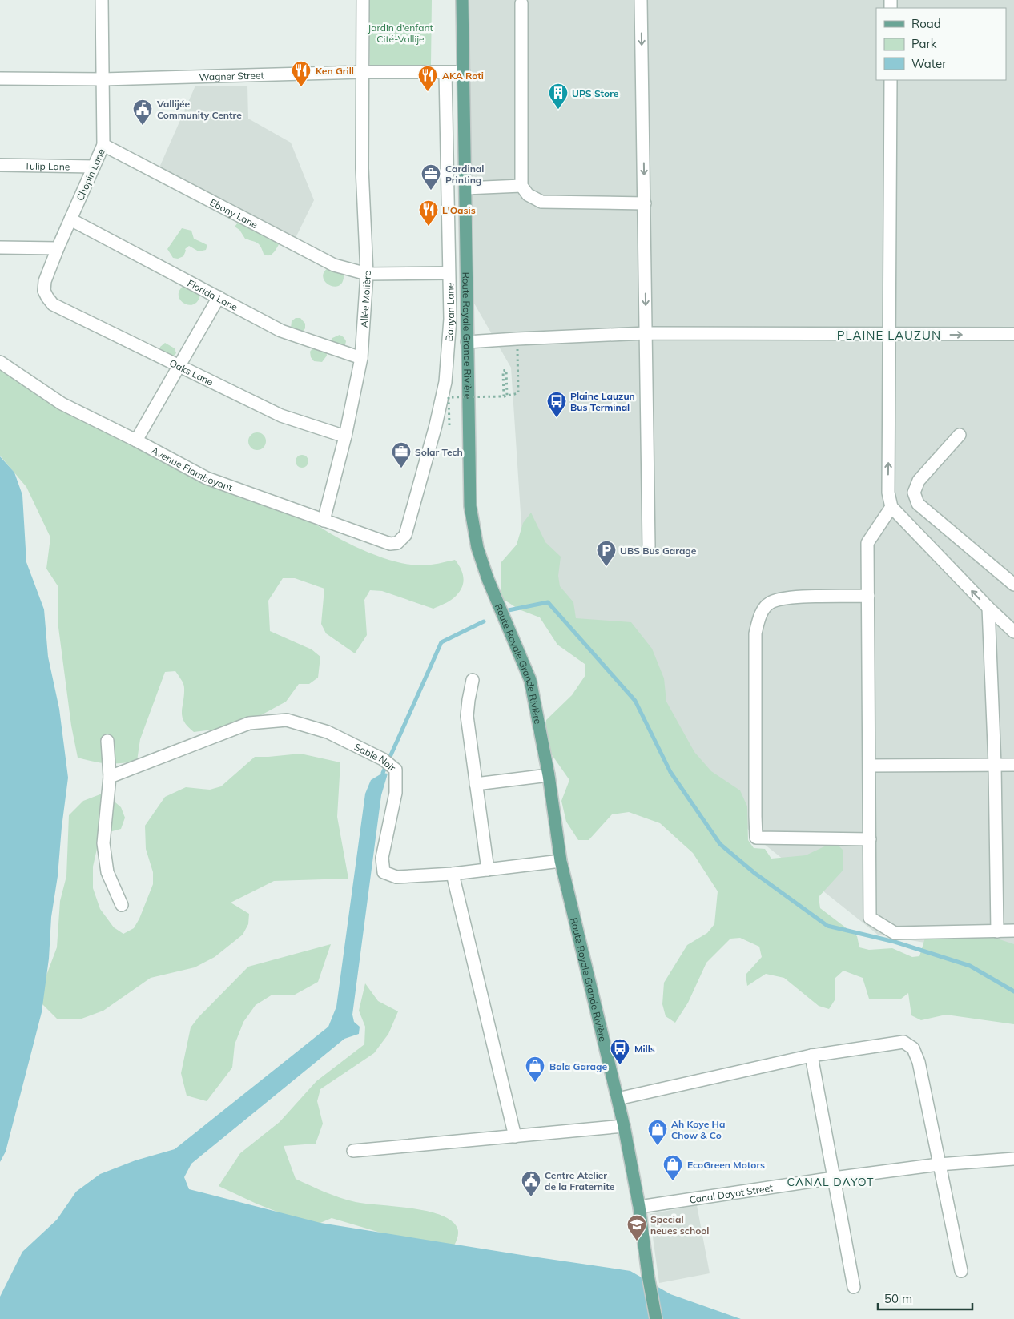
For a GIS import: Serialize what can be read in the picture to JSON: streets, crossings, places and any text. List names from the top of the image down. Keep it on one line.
{"streets":{"main road":["Route Royale Grande Rivière"],"street":["Wagner Street","Tulip Lane","Chopin Lane","Ebony Lane","Florida Lane","Allée Molière","Banyan Lane","Oaks Lane","Avenue Flamboyant","Sable Noir","Canal Dayot Street"]},"crossings":[["Wagner Street","Chopin Lane"],["Wagner Street","Allée Molière"],["Wagner Street","Banyan Lane"],["Wagner Street","Route Royale Grande Rivière"],["Tulip Lane","Chopin Lane"],["Chopin Lane","Ebony Lane"],["Chopin Lane","Florida Lane"],["Chopin Lane","Oaks Lane"],["Ebony Lane","Allée Molière"],["Ebony Lane","Banyan Lane"],["Florida Lane","Allée Molière"],["Allée Molière","Oaks Lane"],["Allée Molière","Avenue Flamboyant"],["Banyan Lane","Avenue Flamboyant"],["Route Royale Grande Rivière","Sable Noir"],["Route Royale Grande Rivière","Canal Dayot Street"]],"districts":["PLAINE LAUZUN","CANAL DAYOT"],"parks":["Jardin d'enfant Cité-Vallije"],"places":{"restaurant":["Ken Grill","AKA Roti","L'Oasis"],"building":["UPS Store"],"public building":["Vallijée Community Centre","Centre Atelier de la Fraternite"],"office":["Cardinal Printing","Solar Tech"],"bus stop":["Plaine Lauzun Bus Terminal","Mills"],"parking":["UBS Bus Garage"],"shop":["Bala Garage","Ah Koye Ha Chow & Co","EcoGreen Motors"],"school or university":["Special neues school"]},"legend":["Road","Park","Water"],"scale_bar":"50 m"}
